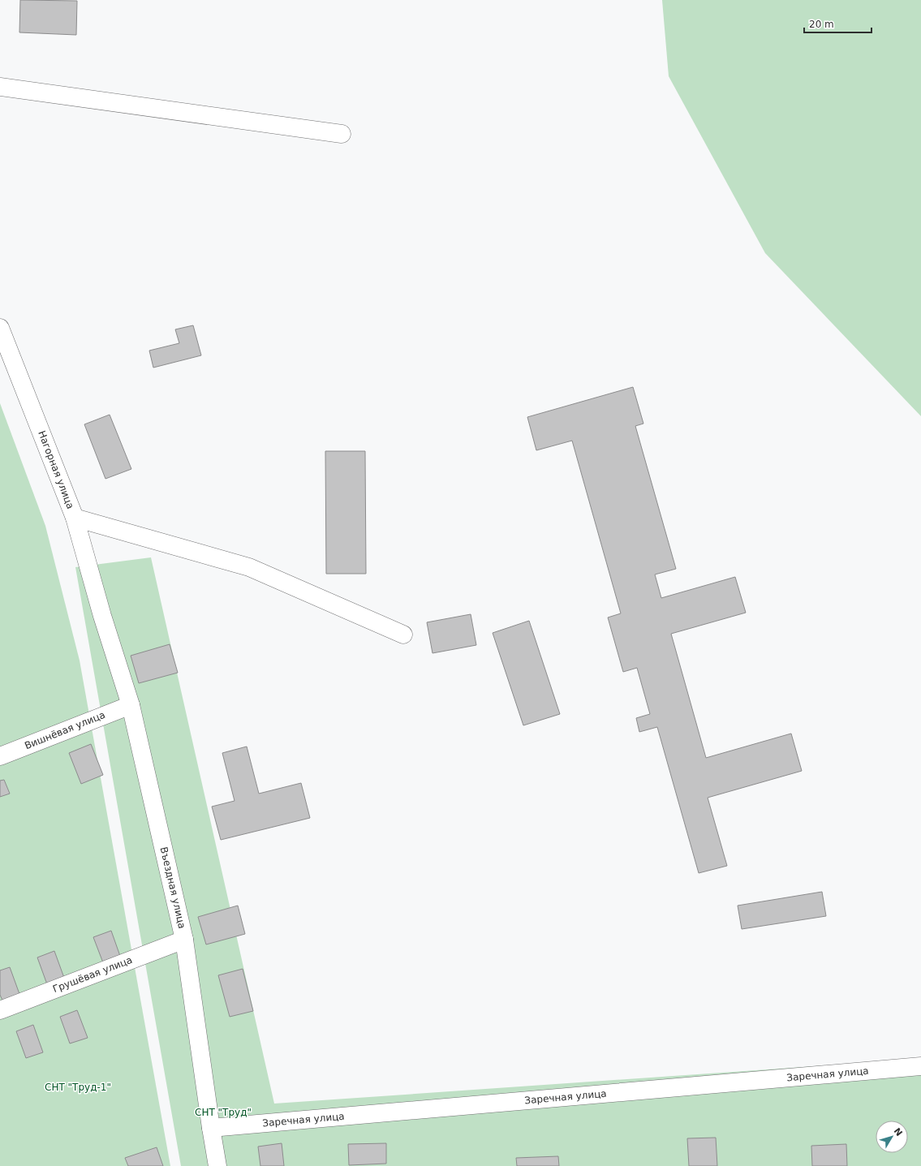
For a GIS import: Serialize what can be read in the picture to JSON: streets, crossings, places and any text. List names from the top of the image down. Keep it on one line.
{"streets":{"street":["Нагорная улица","Вишнёвая улица","Въездная улица","Грушёвая улица","Заречная улица"]},"crossings":[["Нагорная улица","Въездная улица"],["Вишнёвая улица","Въездная улица"],["Въездная улица","Грушёвая улица"],["Въездная улица","Заречная улица"]],"parks":["СНТ \"Труд-1\"","СНТ \"Труд\""],"scale_bar":"20 m","north":"top right"}
